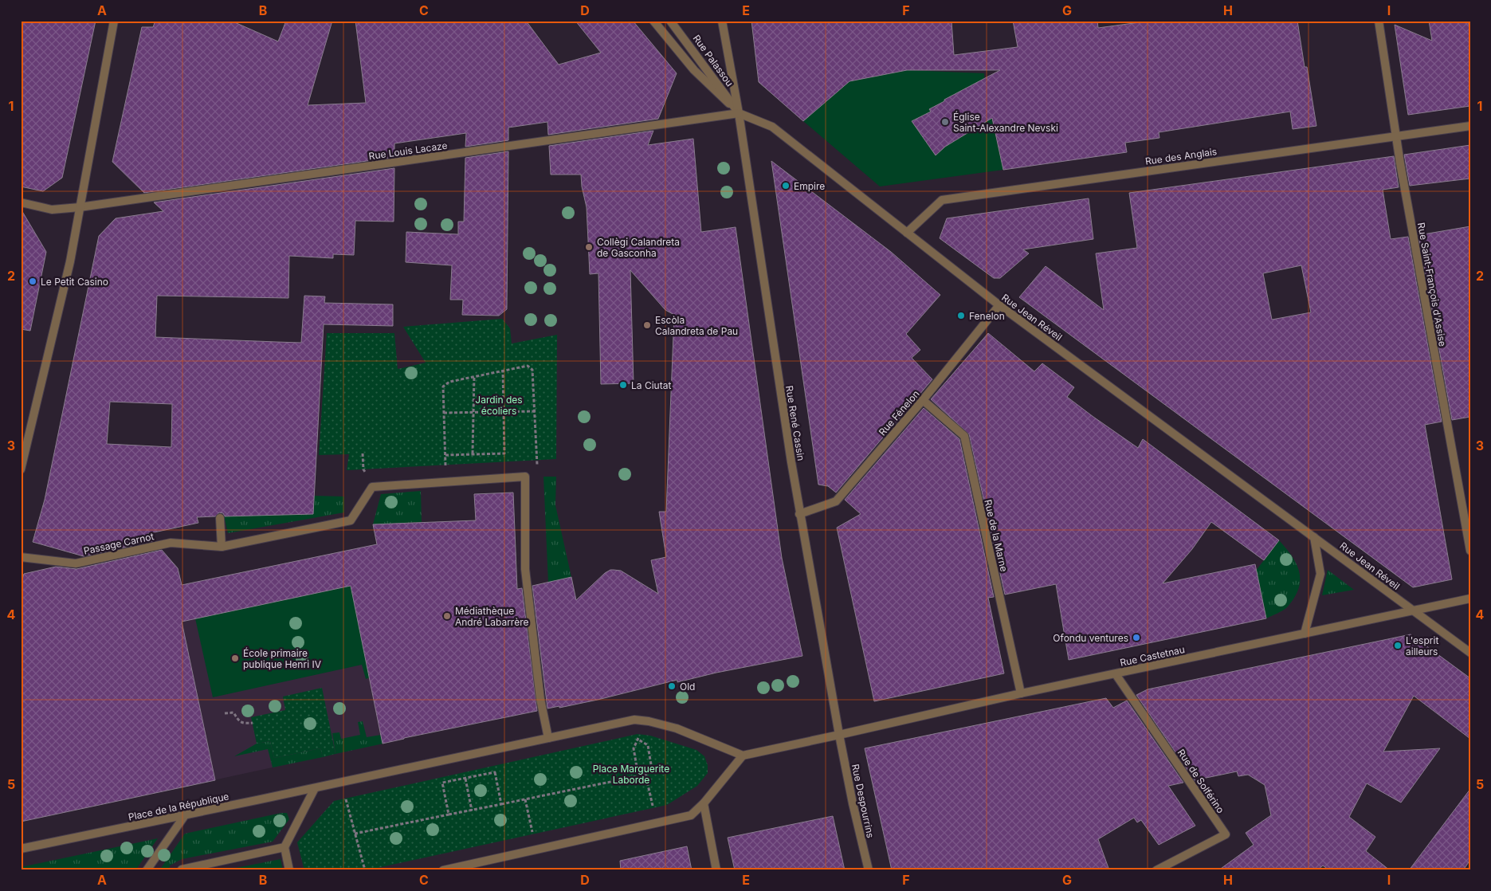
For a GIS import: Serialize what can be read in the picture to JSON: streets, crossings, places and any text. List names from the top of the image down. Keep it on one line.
{"streets":{"street":["Rue Palassou","Rue Louis Lacaze","Rue des Anglais","Rue Saint-François d'Assise","Rue Jean Réveil","Rue Fénelon","Rue René Cassin","Rue de la Marne","Passage Carnot","Rue Castetnau","Rue de Solférino","Rue Despourrins","Place de la République"]},"crossings":[["Rue Palassou","Rue Louis Lacaze"],["Rue Palassou","Rue Jean Réveil"],["Rue Palassou","Rue René Cassin"],["Rue Louis Lacaze","Rue Jean Réveil"],["Rue Louis Lacaze","Rue René Cassin"],["Rue des Anglais","Rue Saint-François d'Assise"],["Rue des Anglais","Rue Jean Réveil"],["Rue Jean Réveil","Rue Fénelon"],["Rue Jean Réveil","Rue René Cassin"],["Rue Jean Réveil","Rue Castetnau"],["Rue Fénelon","Rue René Cassin"],["Rue Fénelon","Rue de la Marne"],["Rue René Cassin","Rue Castetnau"],["Rue René Cassin","Rue Despourrins"],["Rue de la Marne","Rue Castetnau"],["Rue Castetnau","Rue de Solférino"],["Rue Castetnau","Rue Despourrins"]],"parks":["Jardin des écoliers","Place Marguerite Laborde"],"places":["Église Saint-Alexandre Nevski","Empire","Collègi Calandreta de Gasconha","Le Petit Casino","Fenelon","Escòla Calandreta de Pau","La Ciutat","Médiathèque André Labarrère","Ofondu ventures","L'esprit ailleurs","École primaire publique Henri IV","Old"],"grid":{"columns":["A","B","C","D","E","F","G","H","I"],"rows":["1","2","3","4","5"]}}
